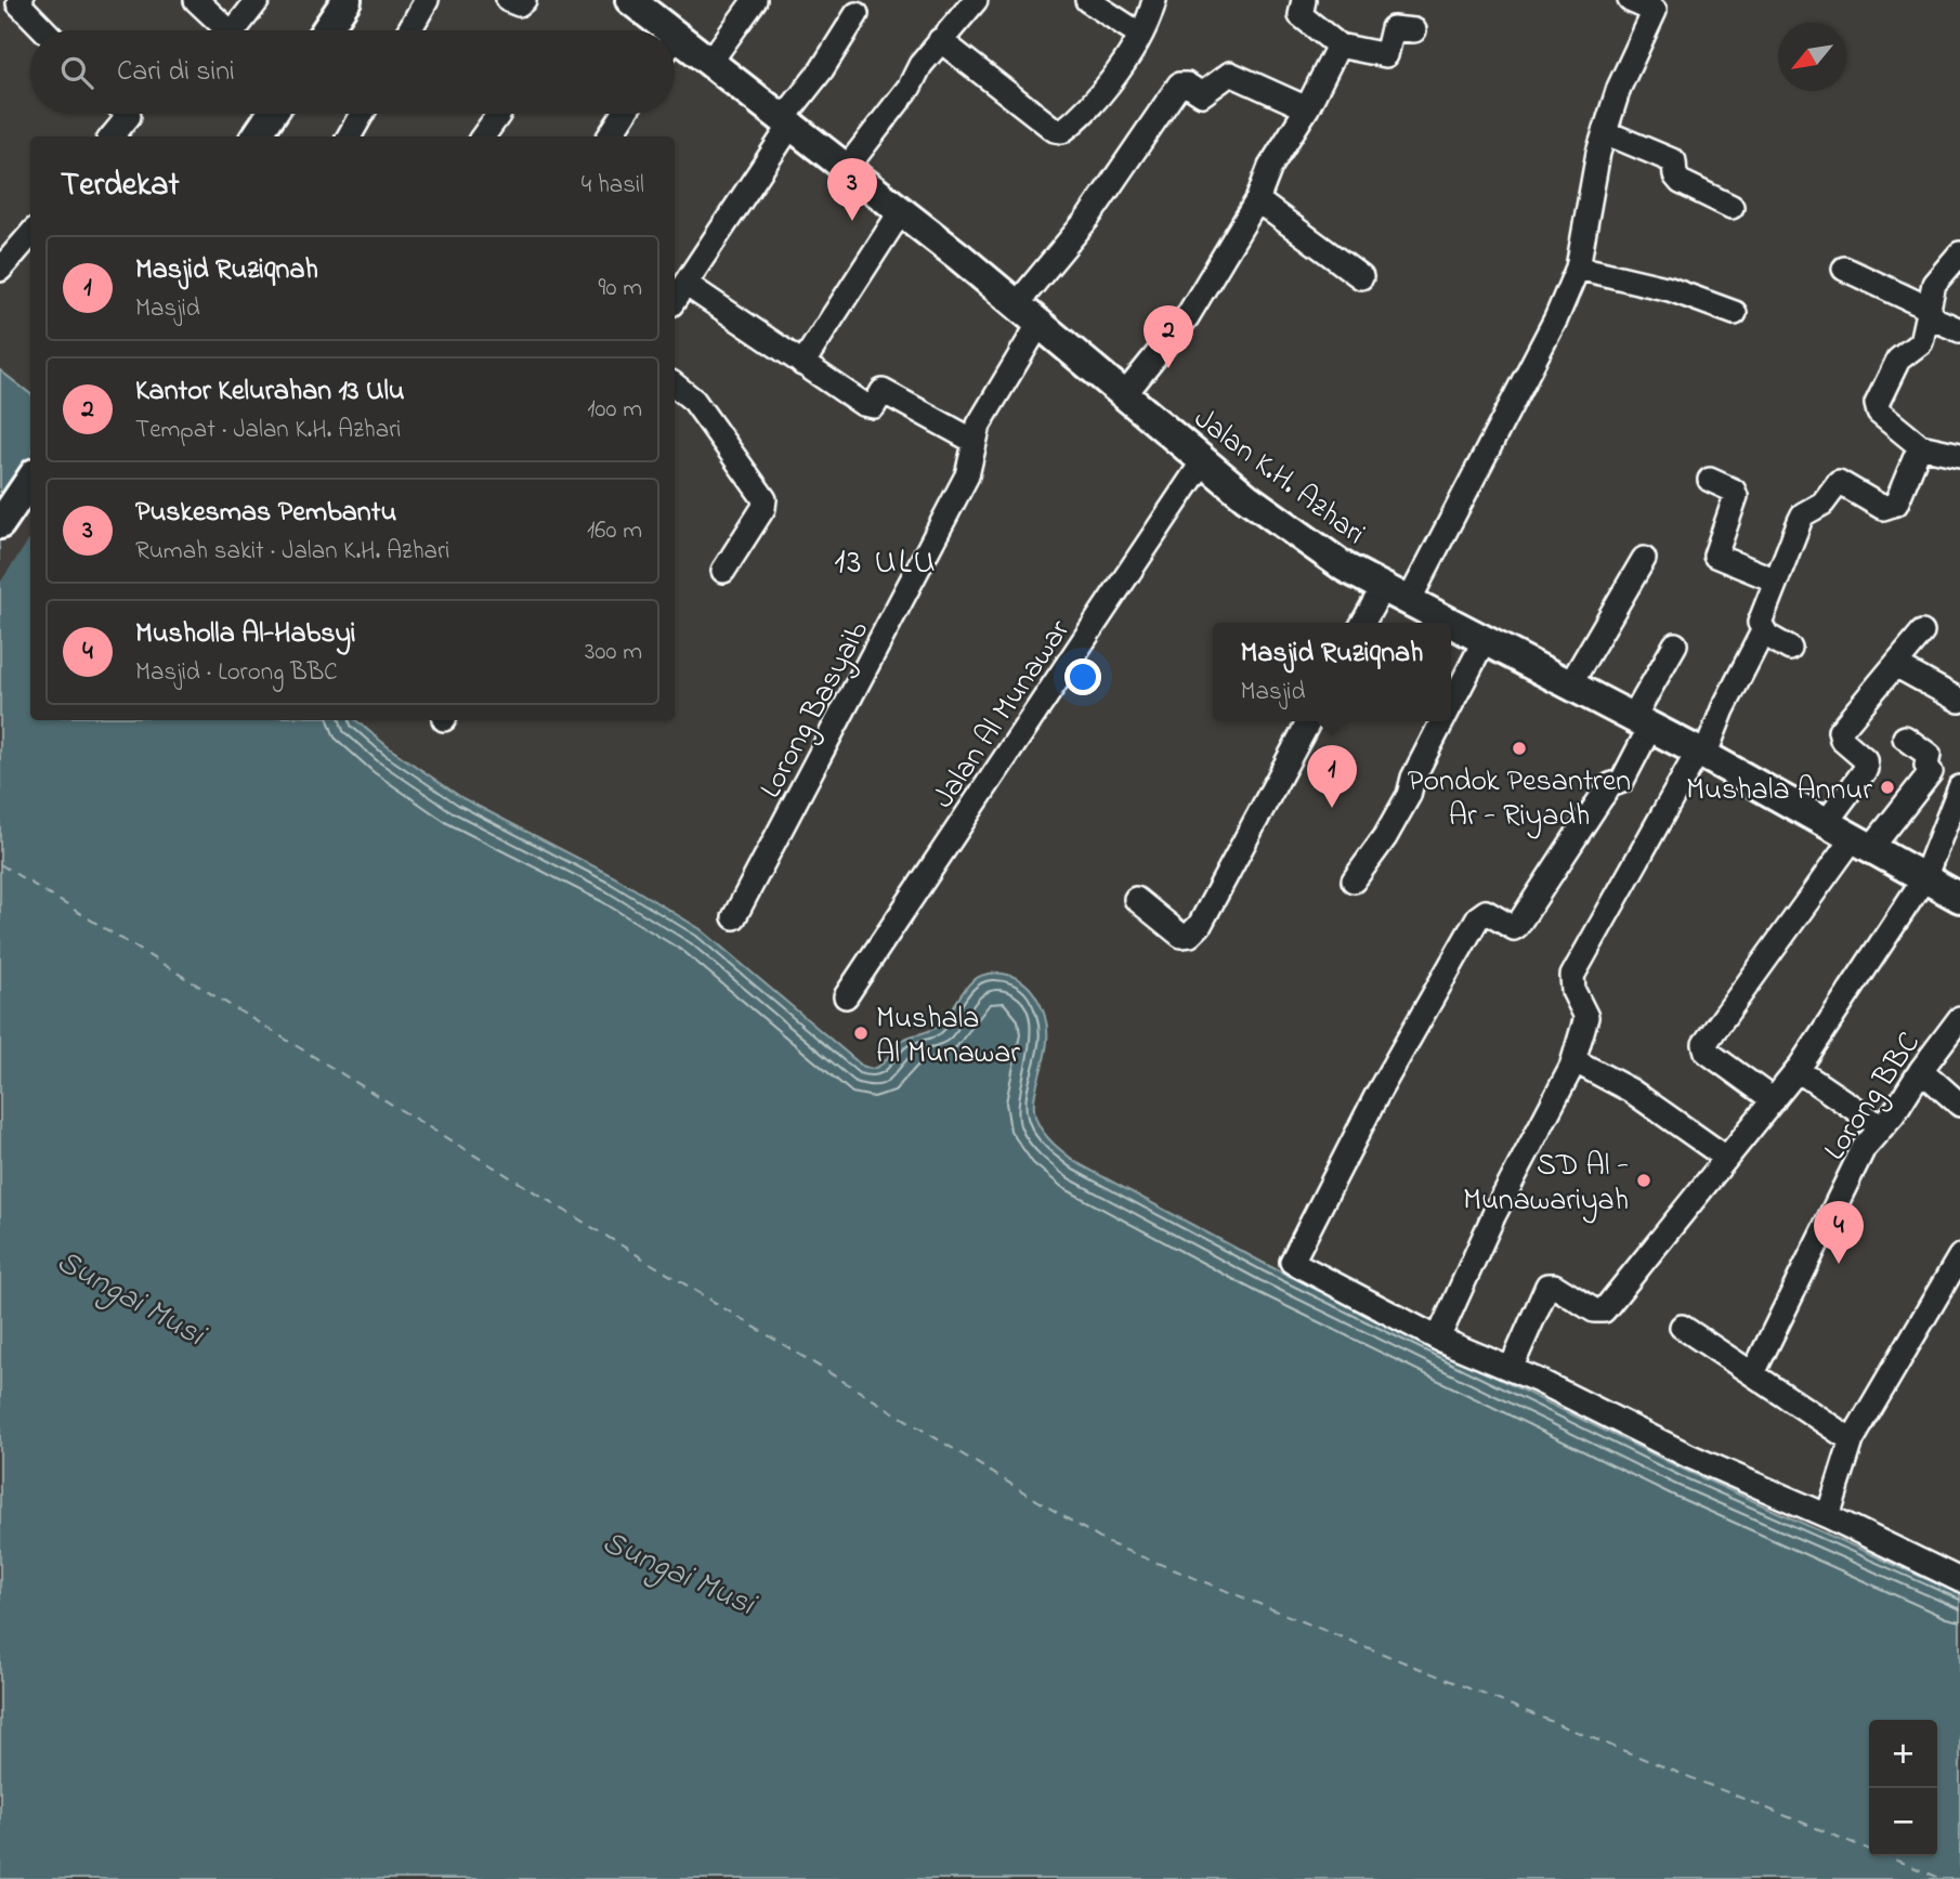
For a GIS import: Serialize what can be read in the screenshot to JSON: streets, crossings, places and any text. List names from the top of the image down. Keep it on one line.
{"streets":{"street":["Jalan K.H. Azhari","Lorong Basyaib","Jalan Al Munawar","Lorong BBC"]},"crossings":[["Jalan K.H. Azhari","Lorong Basyaib"],["Jalan K.H. Azhari","Jalan Al Munawar"]],"districts":["13 ULU"],"water":["Sungai Musi"],"places":["Pondok Pesantren Ar - Riyadh","Mushala Annur","Mushala Al Munawar","SD Al - Munawariyah"],"north":"bottom left","page":{"search":"Cari di sini","heading":["Terdekat","4 hasil"],"pins":["3","2","1","4"],"list":[{"mark":"1","name":"Masjid Ruziqnah","note":"Masjid","value":"90 m"},{"mark":"2","name":"Kantor Kelurahan 13 Ulu","note":"Tempat · Jalan K.H. Azhari","value":"100 m"},{"mark":"3","name":"Puskesmas Pembantu","note":"Rumah sakit · Jalan K.H. Azhari","value":"160 m"},{"mark":"4","name":"Musholla Al-Habsyi","note":"Masjid · Lorong BBC","value":"300 m"}],"popup":["Masjid Ruziqnah","Masjid"],"map_buttons":["+","−"]}}
